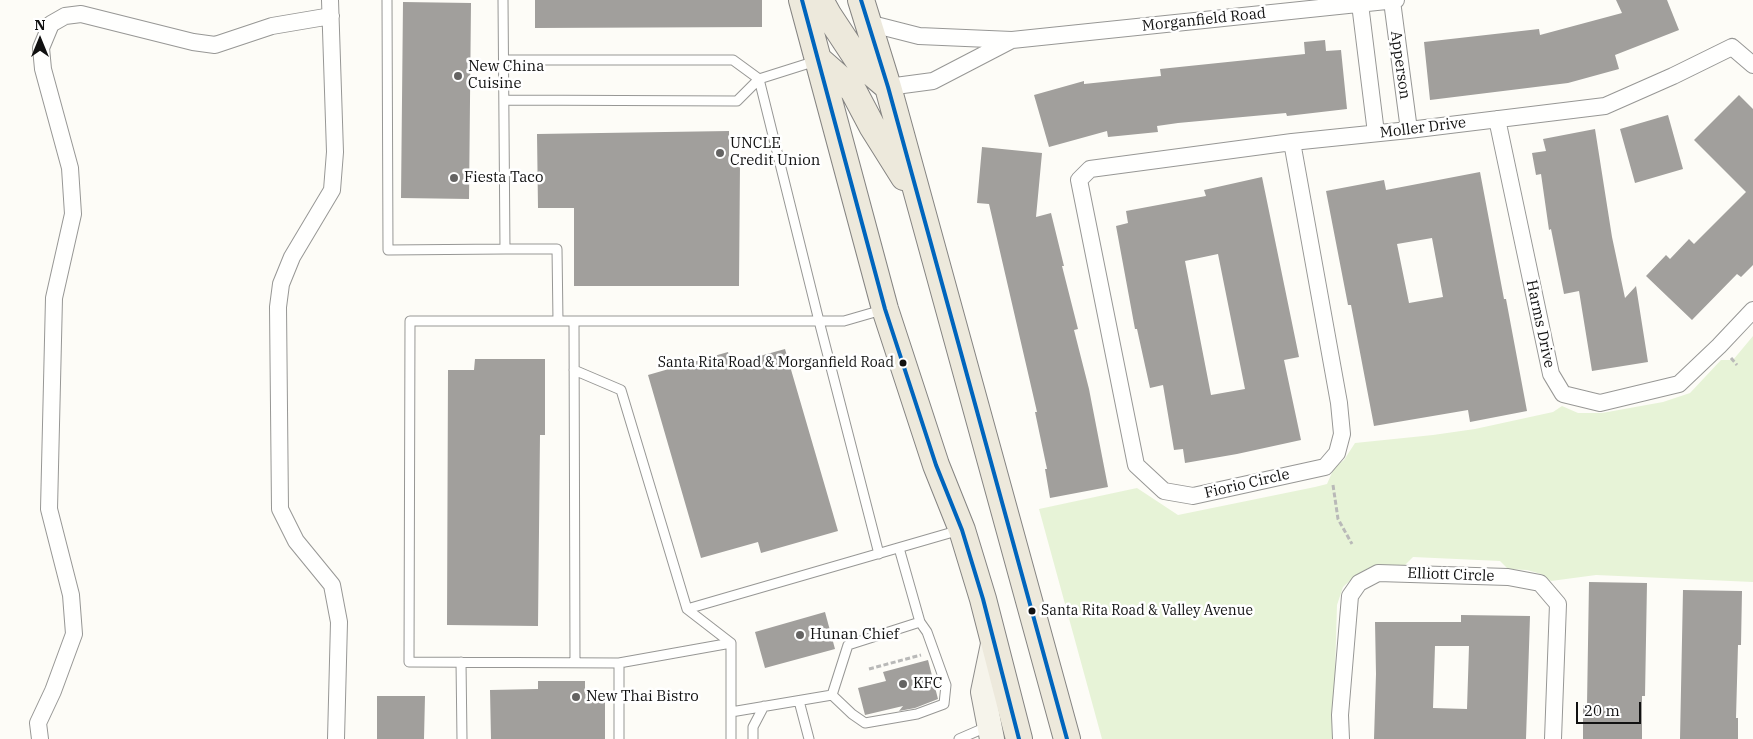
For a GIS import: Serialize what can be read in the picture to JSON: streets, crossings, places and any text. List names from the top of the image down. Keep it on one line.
{"streets":{"street":["Morganfield Road","Apperson","Moller Drive","Harms Drive","Fiorio Circle","Elliott Circle"]},"crossings":[["Morganfield Road","Apperson"],["Apperson","Moller Drive"],["Moller Drive","Harms Drive"],["Moller Drive","Fiorio Circle"]],"places":["New China Cuisine","UNCLE Credit Union","Fiesta Taco","Santa Rita Road & Morganfield Road","Santa Rita Road & Valley Avenue","Hunan Chief","KFC","New Thai Bistro"],"scale_bar":"20 m","north":"top"}
